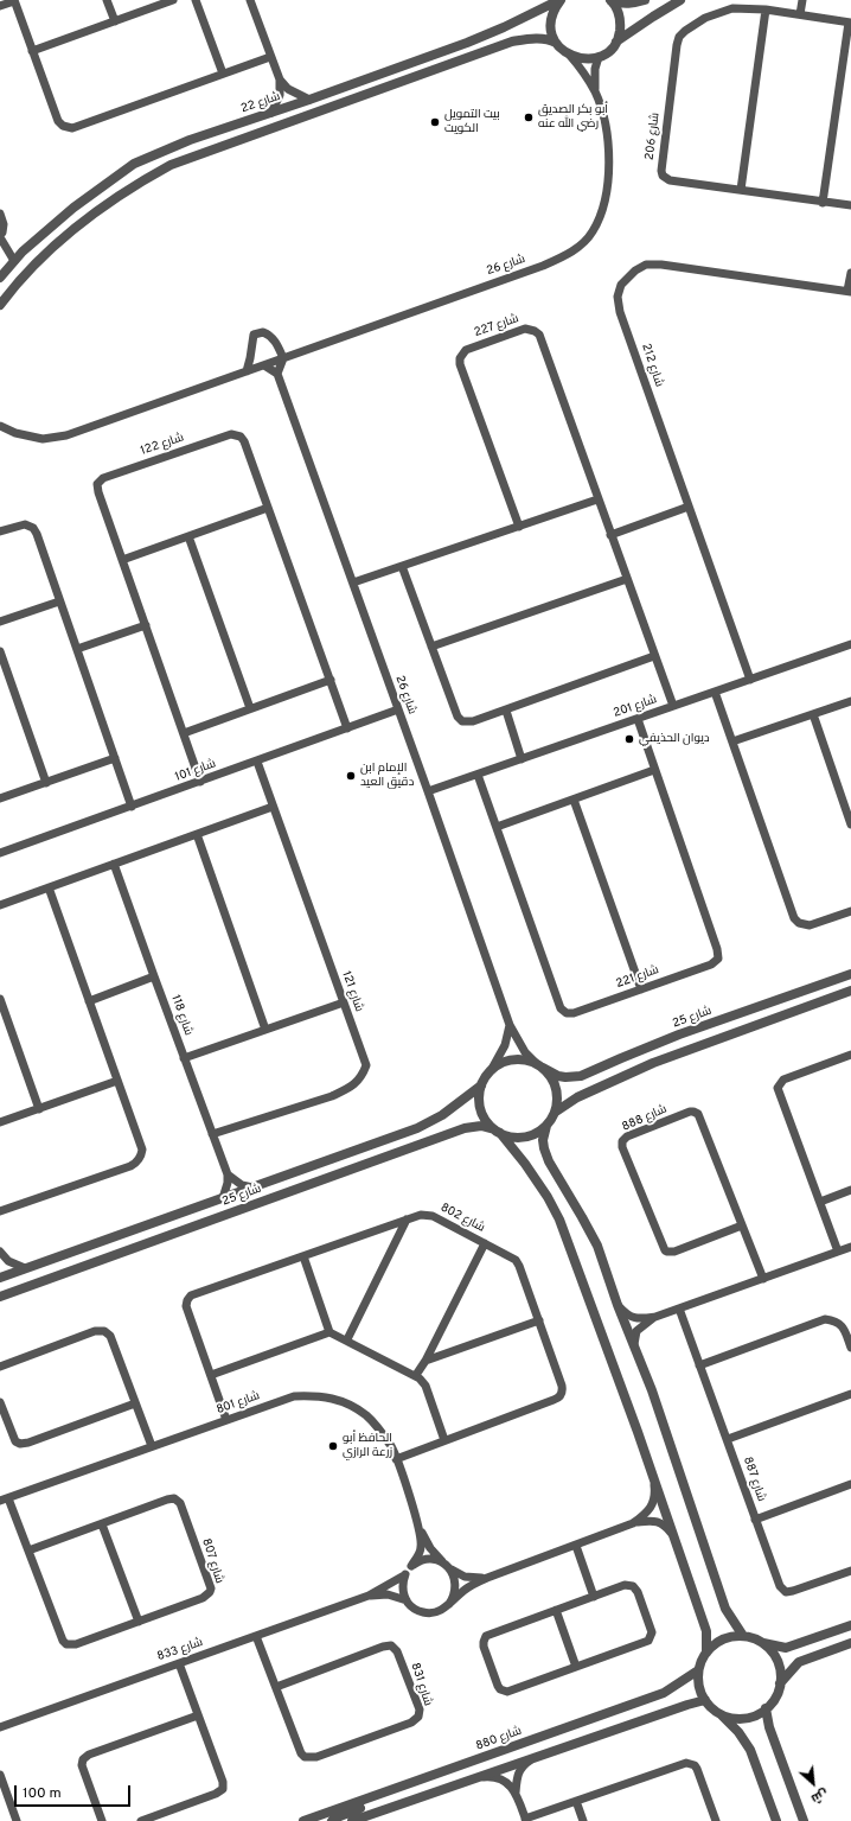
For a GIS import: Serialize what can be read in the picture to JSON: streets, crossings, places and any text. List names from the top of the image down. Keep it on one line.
{"streets":{"street":["شارع 22","شارع 206","شارع 26","شارع 227","شارع 212","شارع 122","شارع 201","شارع 101","شارع 221","شارع 121","شارع 118","شارع 25","شارع 888","شارع 802","شارع 801","شارع 887","شارع 807","شارع 833","شارع 831","شارع 880"]},"crossings":[["شارع 26","شارع 201"],["شارع 26","شارع 101"],["شارع 26","شارع 25"],["شارع 227","شارع 201"],["شارع 212","شارع 201"],["شارع 122","شارع 101"],["شارع 201","شارع 221"],["شارع 101","شارع 121"],["شارع 121","شارع 118"],["شارع 802","شارع 801"],["شارع 801","شارع 807"],["شارع 801","شارع 833"],["شارع 833","شارع 831"]],"places":["أبو بكر الصديق رضي الله عنه","بيت التمويل الكويت","ديوان الحذيفي","الإمام ابن دقيق العيد","الحافظ أبو زرعة الرازي"],"scale_bar":"100 m","north":"bottom right"}
